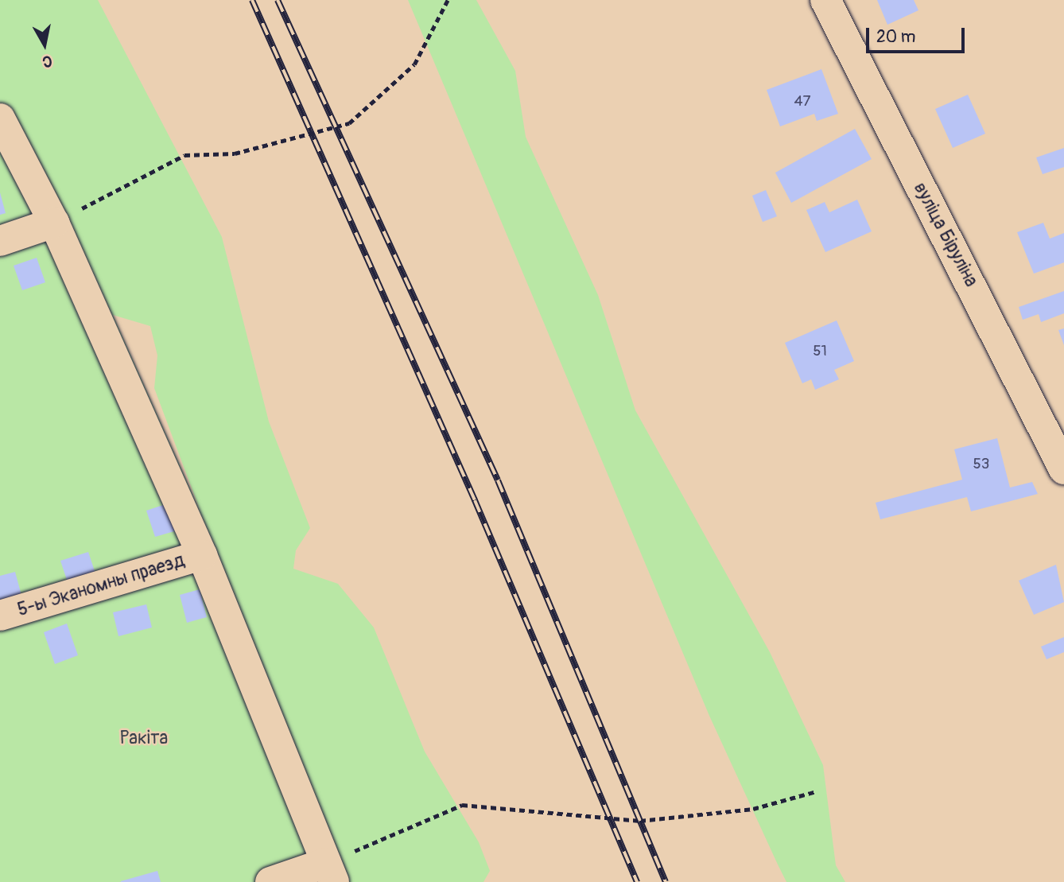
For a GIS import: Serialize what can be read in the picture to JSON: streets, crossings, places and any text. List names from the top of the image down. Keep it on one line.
{"streets":{"street":["вуліца Біруліна","5-ы Эканомны праезд"]},"parks":["Ракіта"],"house_numbers":["47","51","53"],"scale_bar":"20 m","north":"bottom"}
